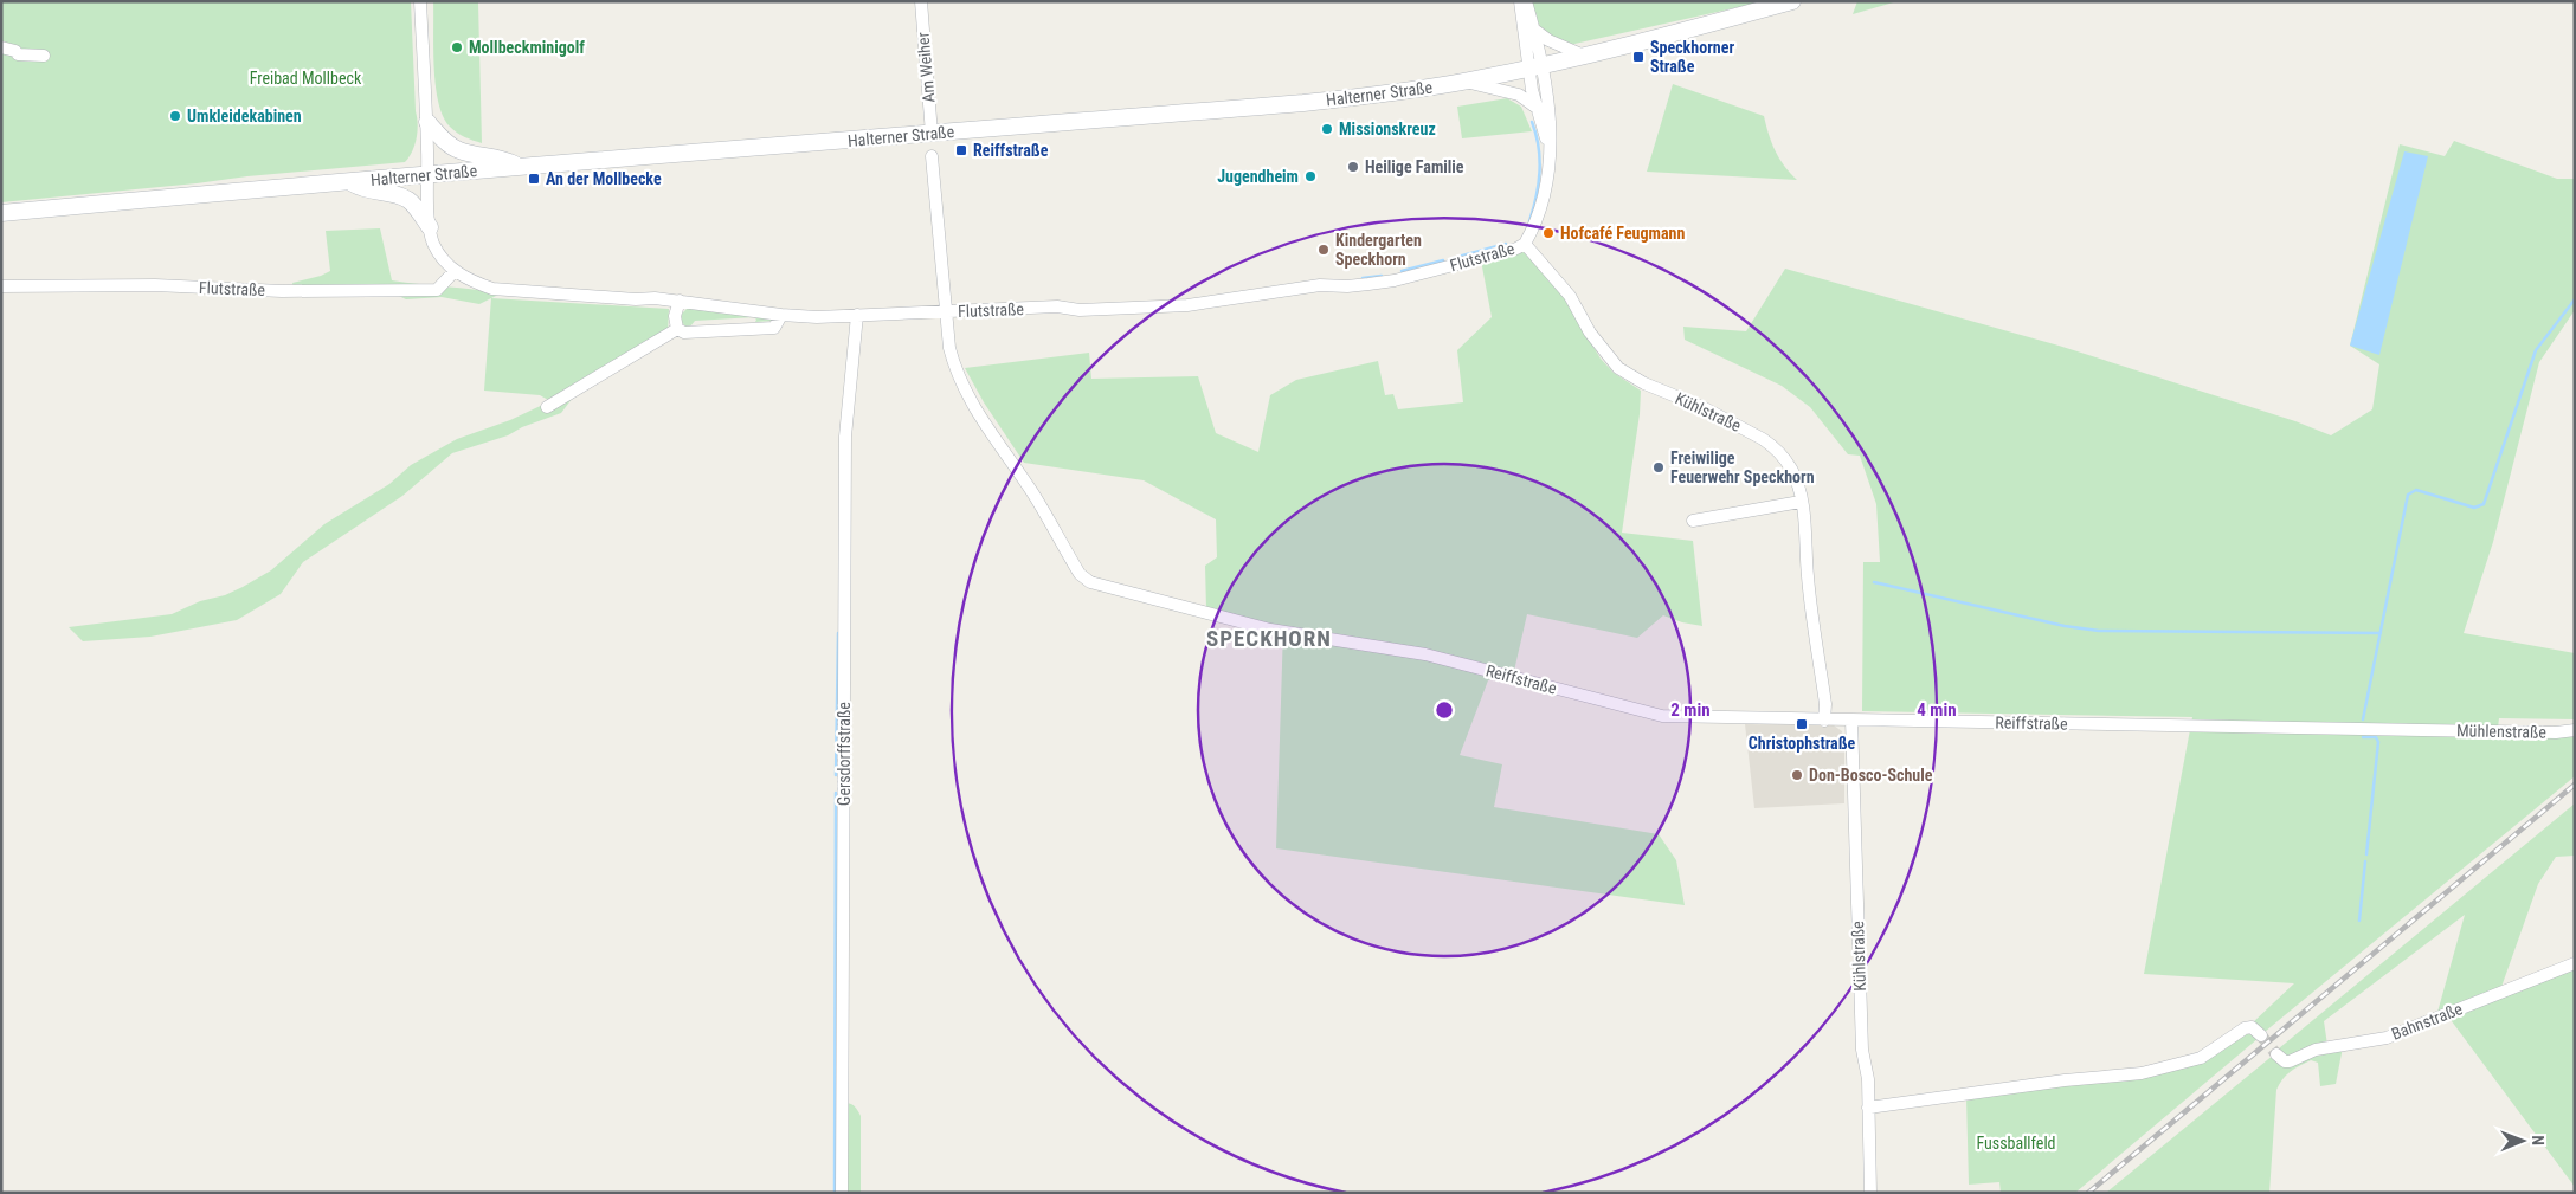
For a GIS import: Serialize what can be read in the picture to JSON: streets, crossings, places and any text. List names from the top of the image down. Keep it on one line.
{"streets":{"main road":["Halterner Straße"],"street":["Am Weiher","Flutstraße","Kühlstraße","Reiffstraße","Mühlenstraße","Gersdorffstraße","Bahnstraße"]},"crossings":[["Am Weiher","Halterner Straße"],["Halterner Straße","Flutstraße"],["Flutstraße","Kühlstraße"],["Flutstraße","Reiffstraße"],["Flutstraße","Gersdorffstraße"],["Kühlstraße","Reiffstraße"],["Reiffstraße","Mühlenstraße"]],"districts":["SPECKHORN"],"parks":["Freibad Mollbeck","Fussballfeld"],"places":{"other":["Mollbeckminigolf","Umkleidekabinen","Missionskreuz","Heilige Familie","Jugendheim","Hofcafé Feugmann","Kindergarten Speckhorn","Freiwilige Feuerwehr Speckhorn","Don-Bosco-Schule"],"transit":["Speckhorner Straße","Reiffstraße","An der Mollbecke","Christophstraße"]},"north":"right","rings":["2 min","4 min"]}
